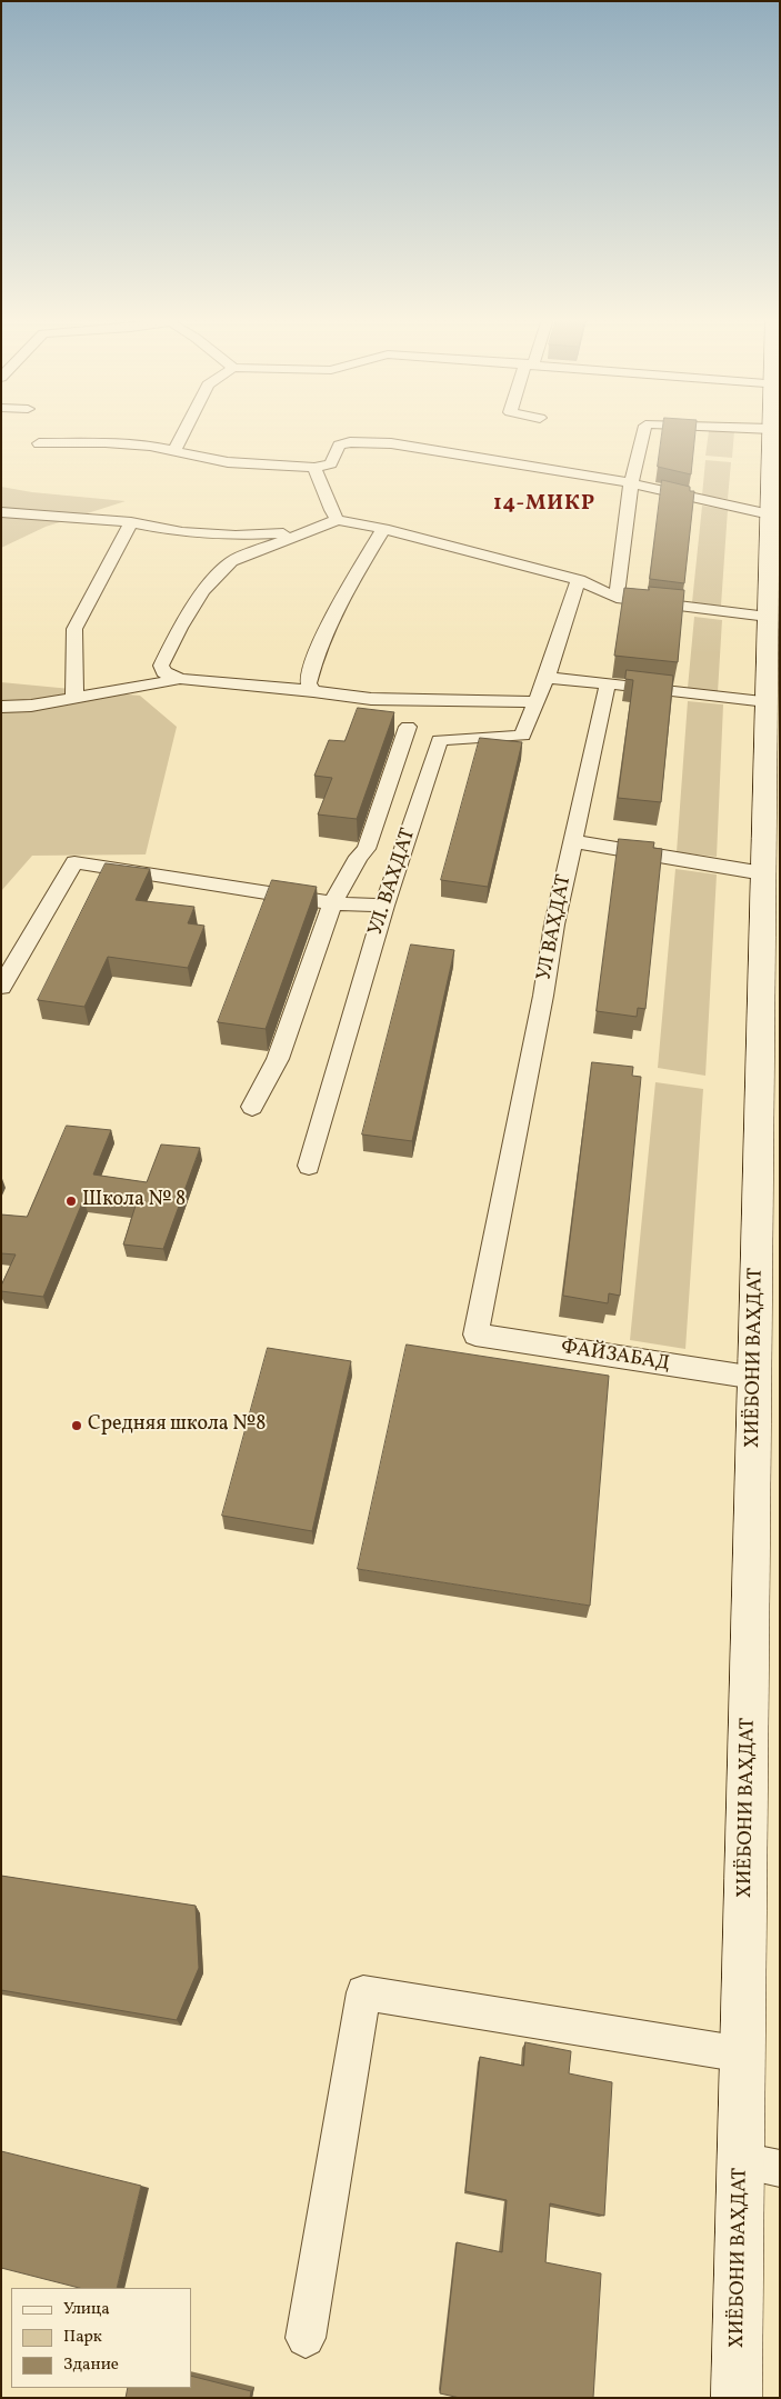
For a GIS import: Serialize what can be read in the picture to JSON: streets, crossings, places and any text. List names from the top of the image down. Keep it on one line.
{"streets":{"main road":["ХИЁБОНИ ВАҲДАТ"],"street":["УЛ. ВАХДАТ","УЛ ВАҲДАТ","ФАЙЗАБАД"]},"crossings":[["УЛ ВАҲДАТ","ФАЙЗАБАД"],["ФАЙЗАБАД","ХИЁБОНИ ВАҲДАТ"]],"districts":["14-МИКР"],"places":["Школа № 8","Средняя школа №8"],"legend":["Улица","Парк","Здание"]}
